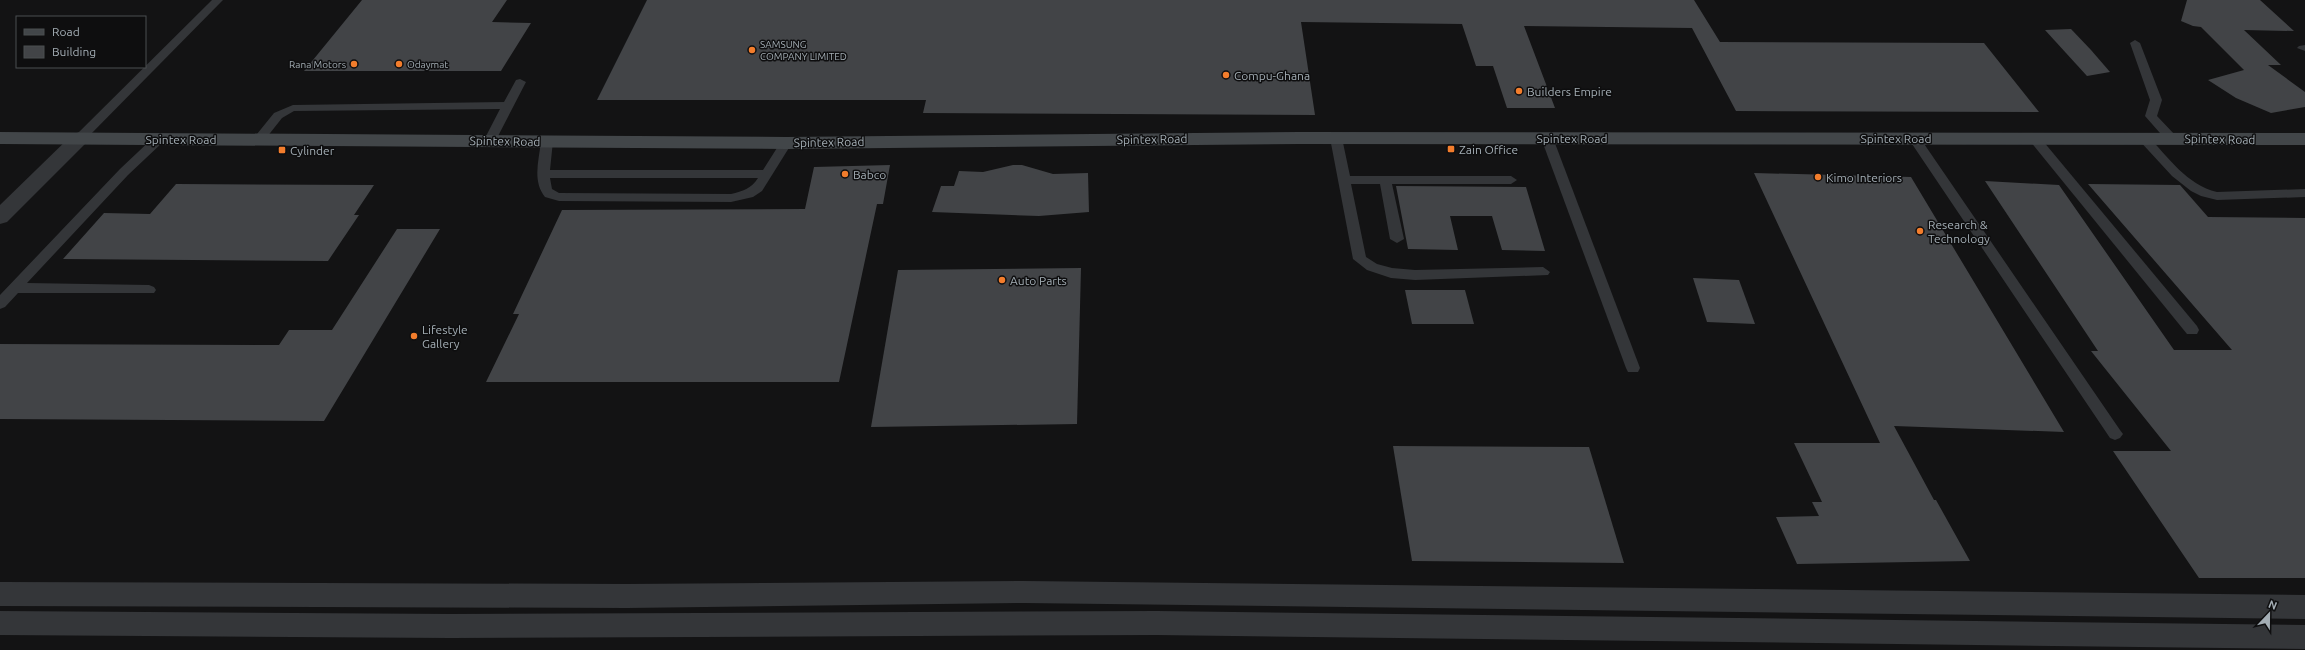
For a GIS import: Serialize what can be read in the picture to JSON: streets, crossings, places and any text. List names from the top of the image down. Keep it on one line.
{"streets":{"main road":["Spintex Road"]},"places":{"other":["SAMSUNG COMPANY LIMITED","Rana Motors","Odaymat","Compu-Ghana","Builders Empire","Babco","Kimo Interiors","Research & Technology","Auto Parts","Lifestyle Gallery"],"transit":["Zain Office","Cylinder"]},"legend":["Road","Building"],"north":"top"}
